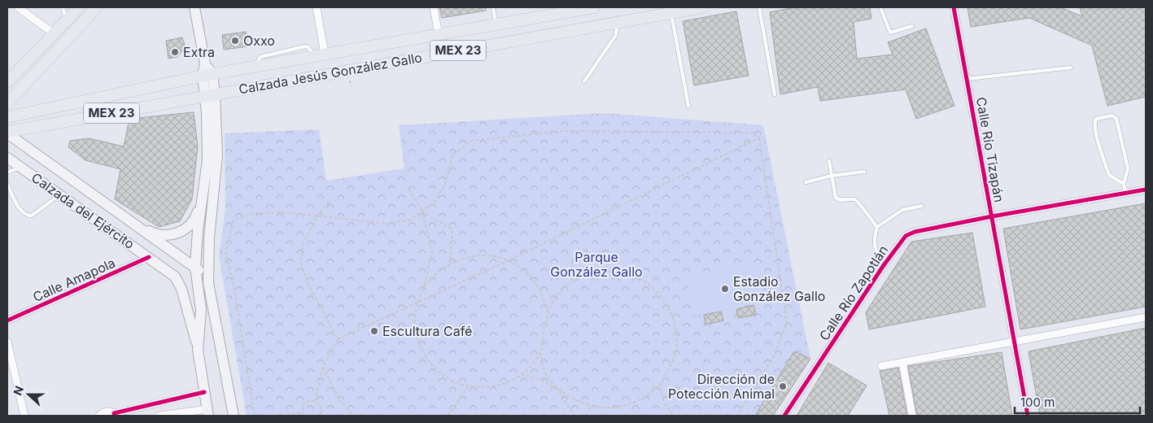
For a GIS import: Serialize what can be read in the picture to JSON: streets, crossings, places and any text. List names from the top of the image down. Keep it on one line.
{"streets":{"main road":["MEX 23","Calzada Jesús González Gallo","Calzada del Ejército"],"street":["Calle Río Tizapán","Calle Amapola","Calle Río Zapotlán"]},"crossings":[["Calzada Jesús González Gallo","Calzada del Ejército"],["Calle Río Tizapán","Calle Río Zapotlán"],["Calzada del Ejército","Calle Amapola"]],"parks":["Parque González Gallo"],"places":["Oxxo","Extra","Estadio González Gallo","Escultura Café","Dirección de Potección Animal"],"scale_bar":"100 m","north":"left"}
